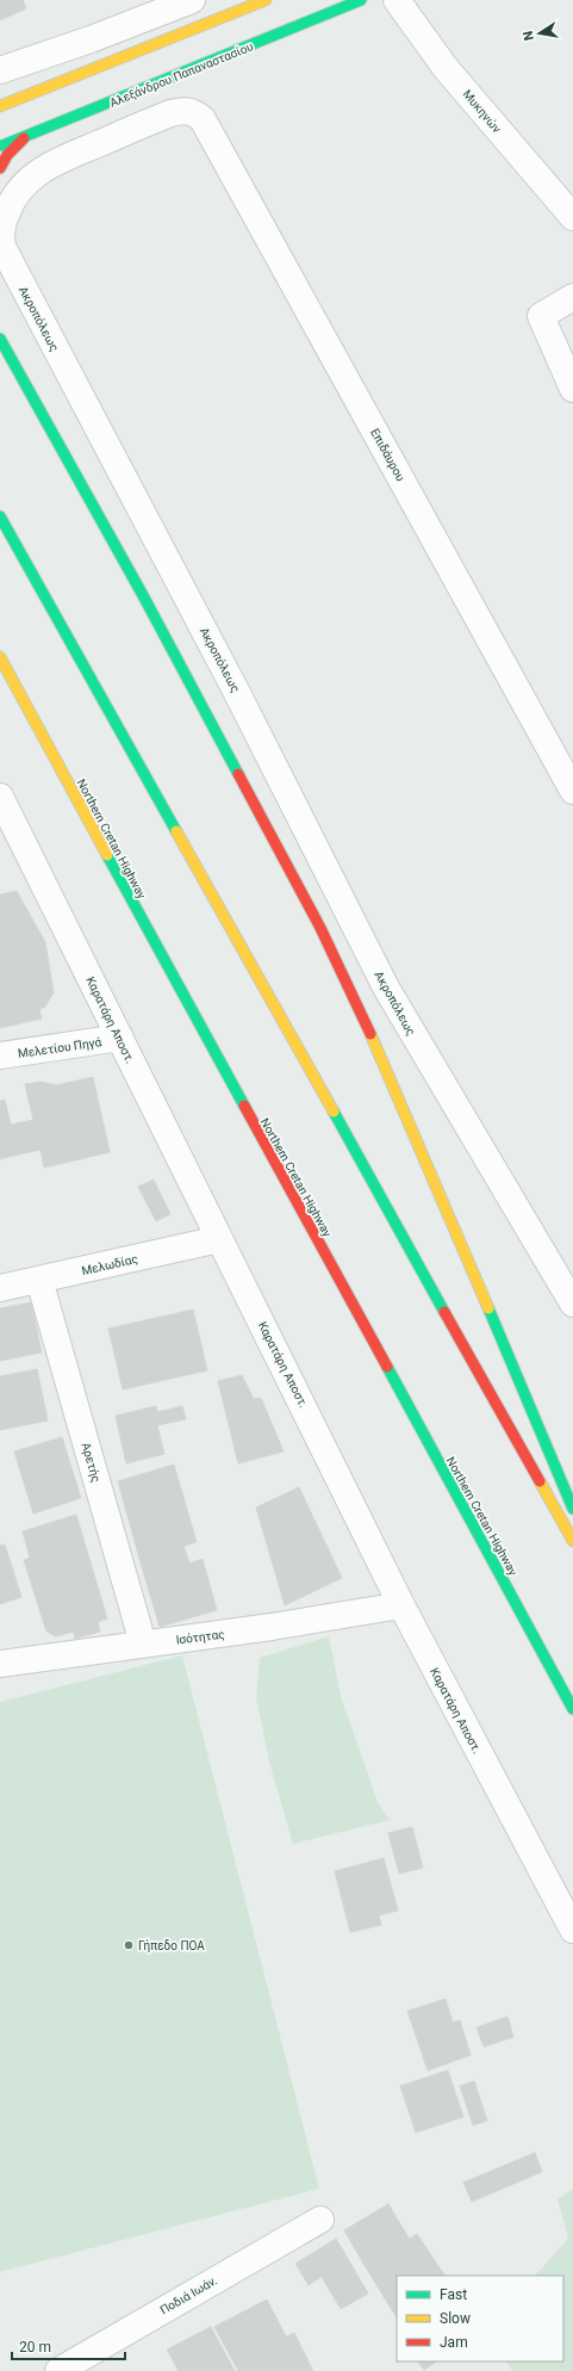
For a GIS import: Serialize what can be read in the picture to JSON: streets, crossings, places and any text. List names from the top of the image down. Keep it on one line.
{"streets":{"main road":["Αλεξάνδρου Παπαναστασίου","Northern Cretan Highway"],"street":["Μυκηνών","Ακροπόλεως","Επιδάυρου","Καρατάρη Αποστ.","Μελετίου Πηγά","Μελωδίας","Αρετής","Ισότητας","Ποδιά Ιωάν."]},"crossings":[["Ακροπόλεως","Επιδάυρου"],["Καρατάρη Αποστ.","Μελετίου Πηγά"],["Καρατάρη Αποστ.","Μελωδίας"],["Καρατάρη Αποστ.","Ισότητας"],["Μελωδίας","Αρετής"],["Αρετής","Ισότητας"]],"places":["Γήπεδο ΠΟΑ"],"legend":["Fast","Slow","Jam"],"scale_bar":"20 m","north":"left"}
